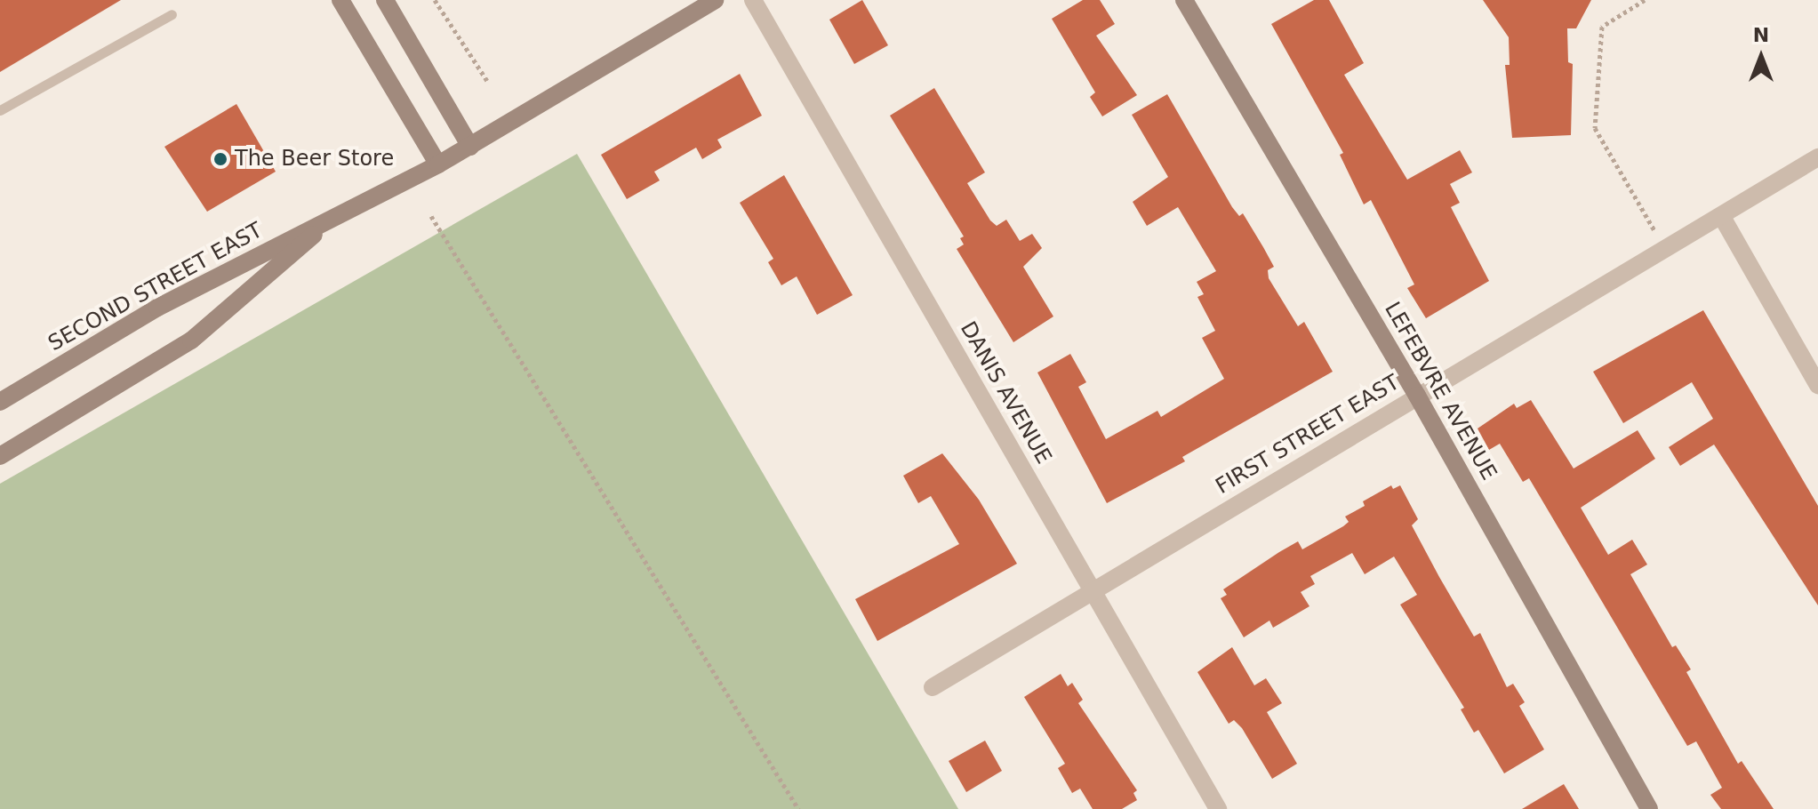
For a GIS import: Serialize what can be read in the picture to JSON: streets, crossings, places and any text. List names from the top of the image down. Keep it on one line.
{"streets":{"street":["SECOND STREET EAST","LEFEBVRE AVENUE","DANIS AVENUE","FIRST STREET EAST"]},"crossings":[["LEFEBVRE AVENUE","FIRST STREET EAST"],["DANIS AVENUE","FIRST STREET EAST"]],"places":["The Beer Store"],"north":"top"}
